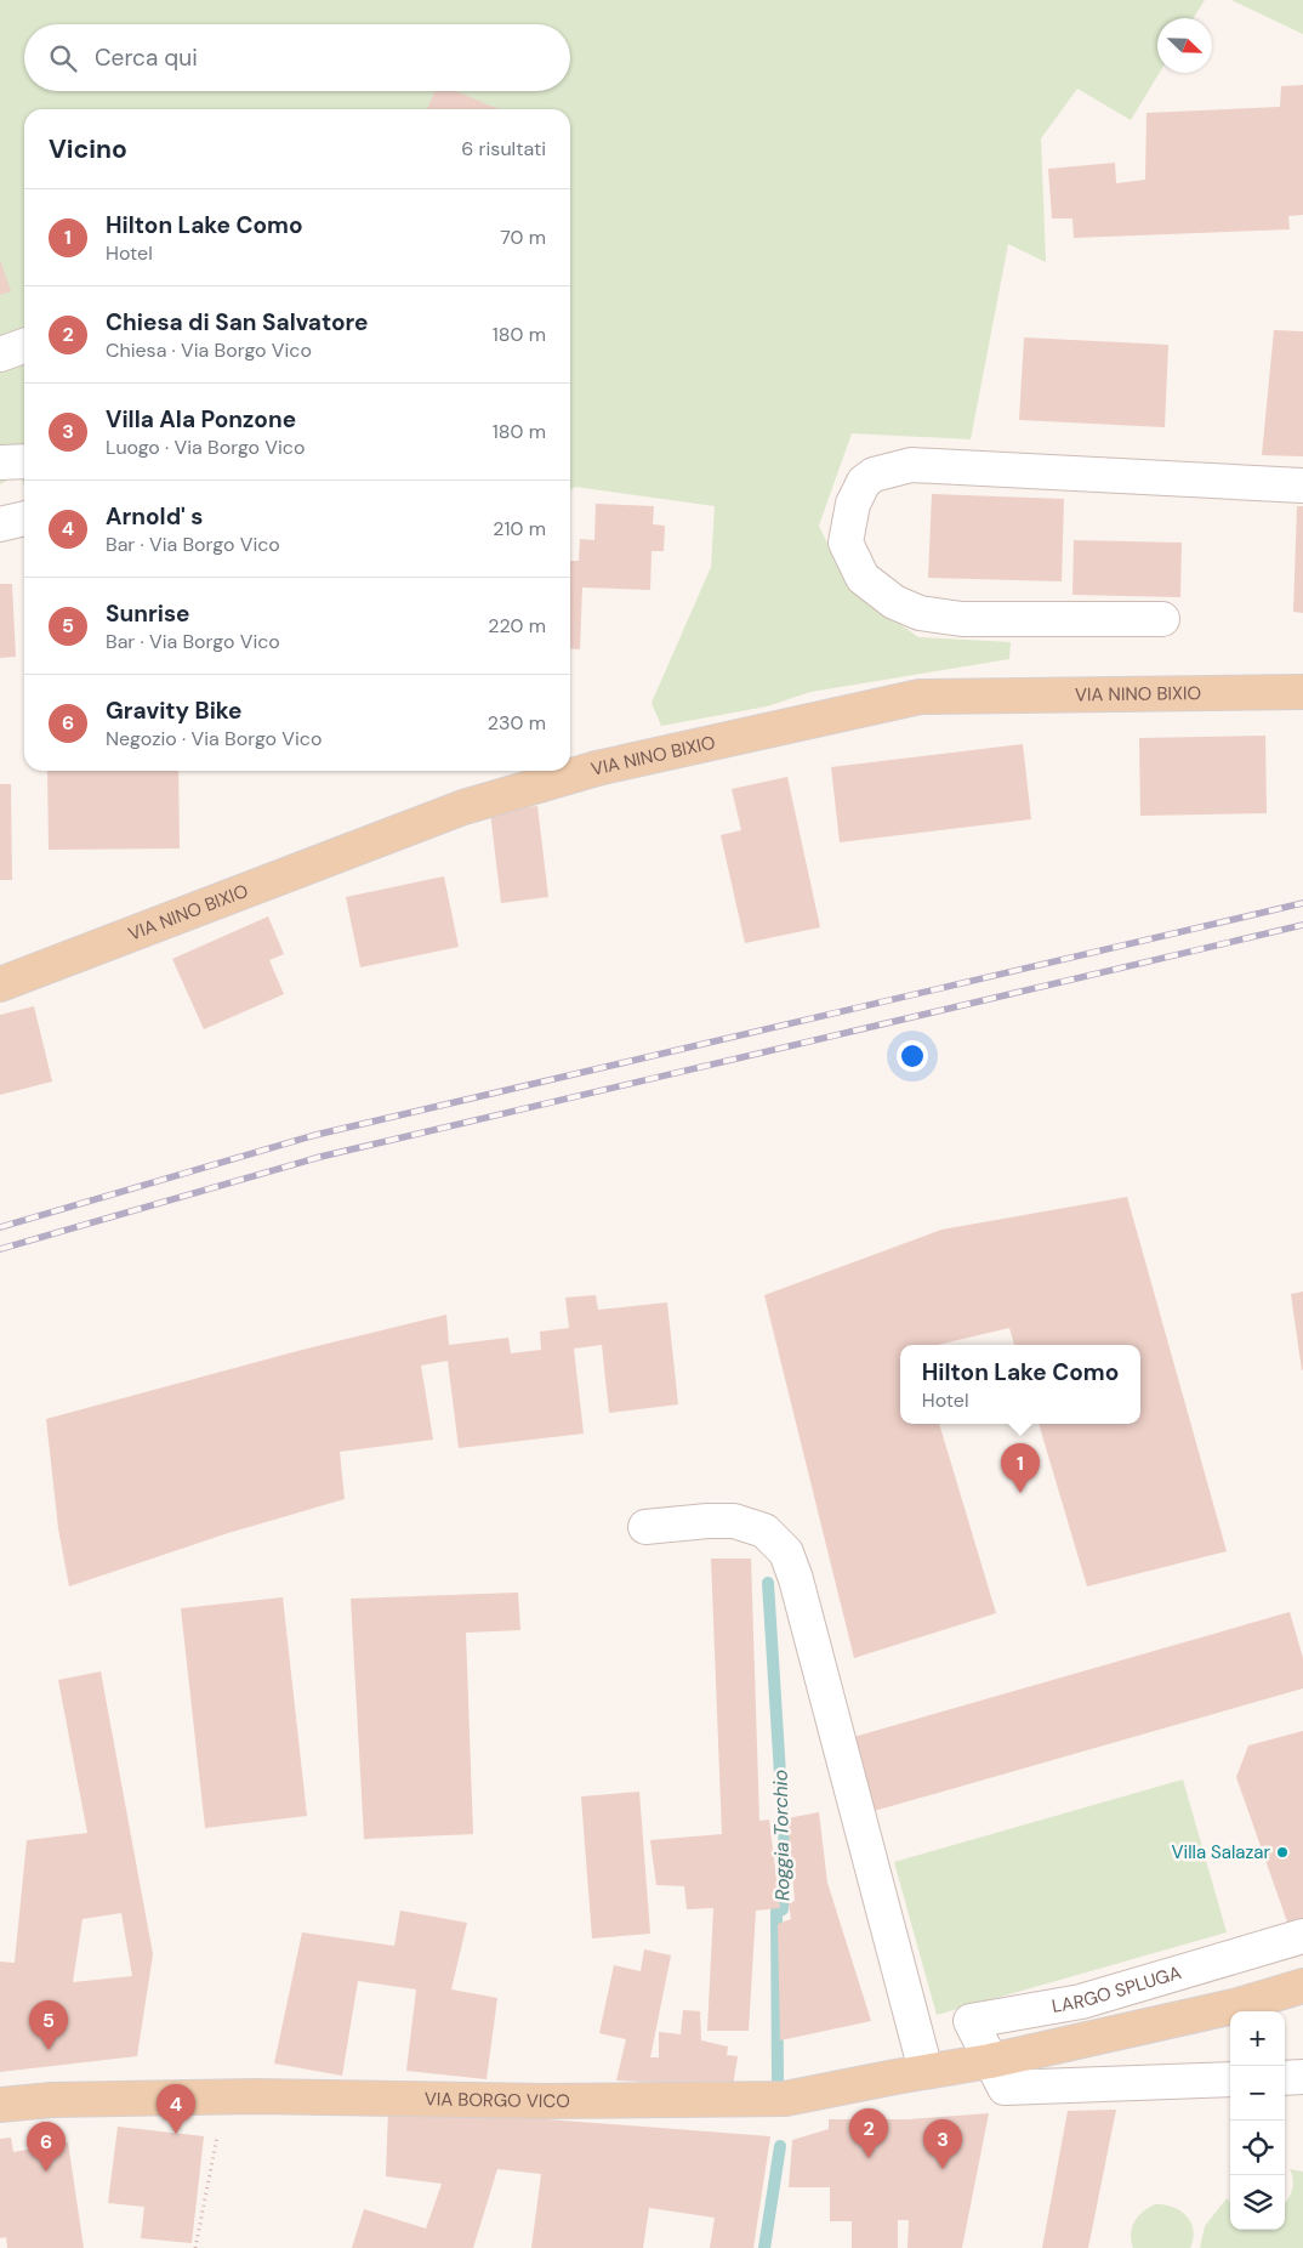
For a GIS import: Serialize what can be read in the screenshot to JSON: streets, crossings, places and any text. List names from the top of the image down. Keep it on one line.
{"streets":{"main road":["VIA NINO BIXIO","VIA BORGO VICO"],"street":["LARGO SPLUGA"]},"crossings":[["LARGO SPLUGA","VIA BORGO VICO"]],"water":["Roggia Torchio"],"places":["Villa Salazar"],"north":"bottom right","page":{"search":"Cerca qui","heading":["Vicino","6 risultati"],"list":[{"mark":"1","name":"Hilton Lake Como","note":"Hotel","value":"70 m"},{"mark":"2","name":"Chiesa di San Salvatore","note":"Chiesa · Via Borgo Vico","value":"180 m"},{"mark":"3","name":"Villa Ala Ponzone","note":"Luogo · Via Borgo Vico","value":"180 m"},{"mark":"4","name":"Arnold' s","note":"Bar · Via Borgo Vico","value":"210 m"},{"mark":"5","name":"Sunrise","note":"Bar · Via Borgo Vico","value":"220 m"},{"mark":"6","name":"Gravity Bike","note":"Negozio · Via Borgo Vico","value":"230 m"}],"popup":["Hilton Lake Como","Hotel"],"pins":["1","5","4","2","3","6"],"map_buttons":["+","−"]}}
